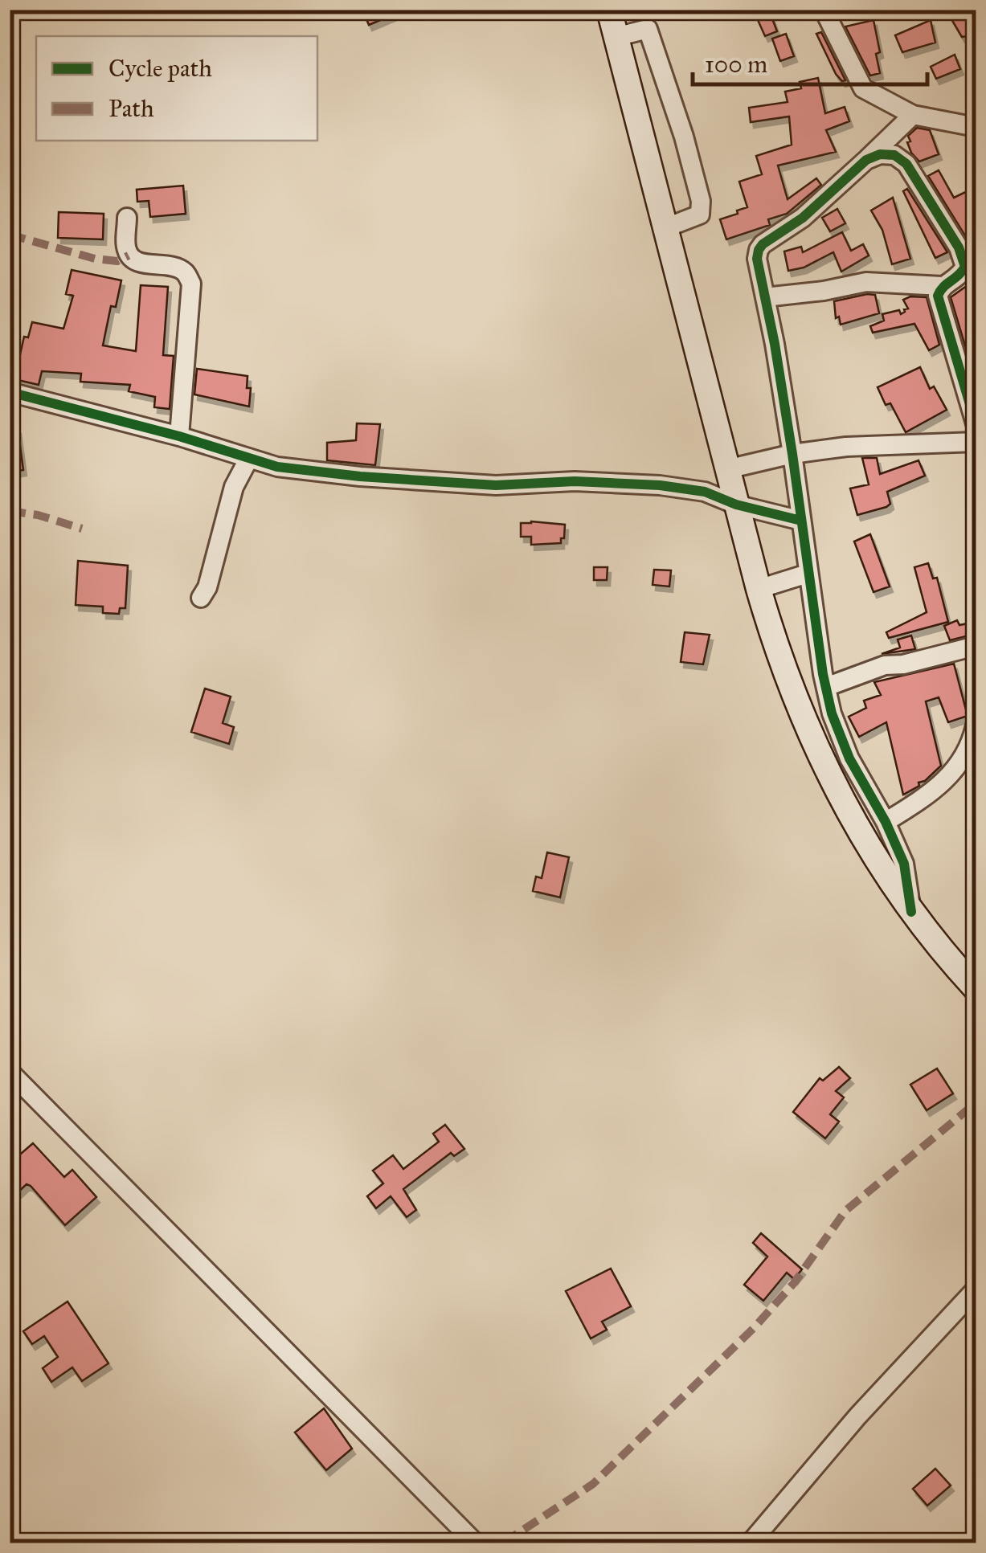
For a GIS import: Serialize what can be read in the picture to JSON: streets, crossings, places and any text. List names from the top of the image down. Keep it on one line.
{"legend":["Cycle path","Path"],"scale_bar":"100 m"}
